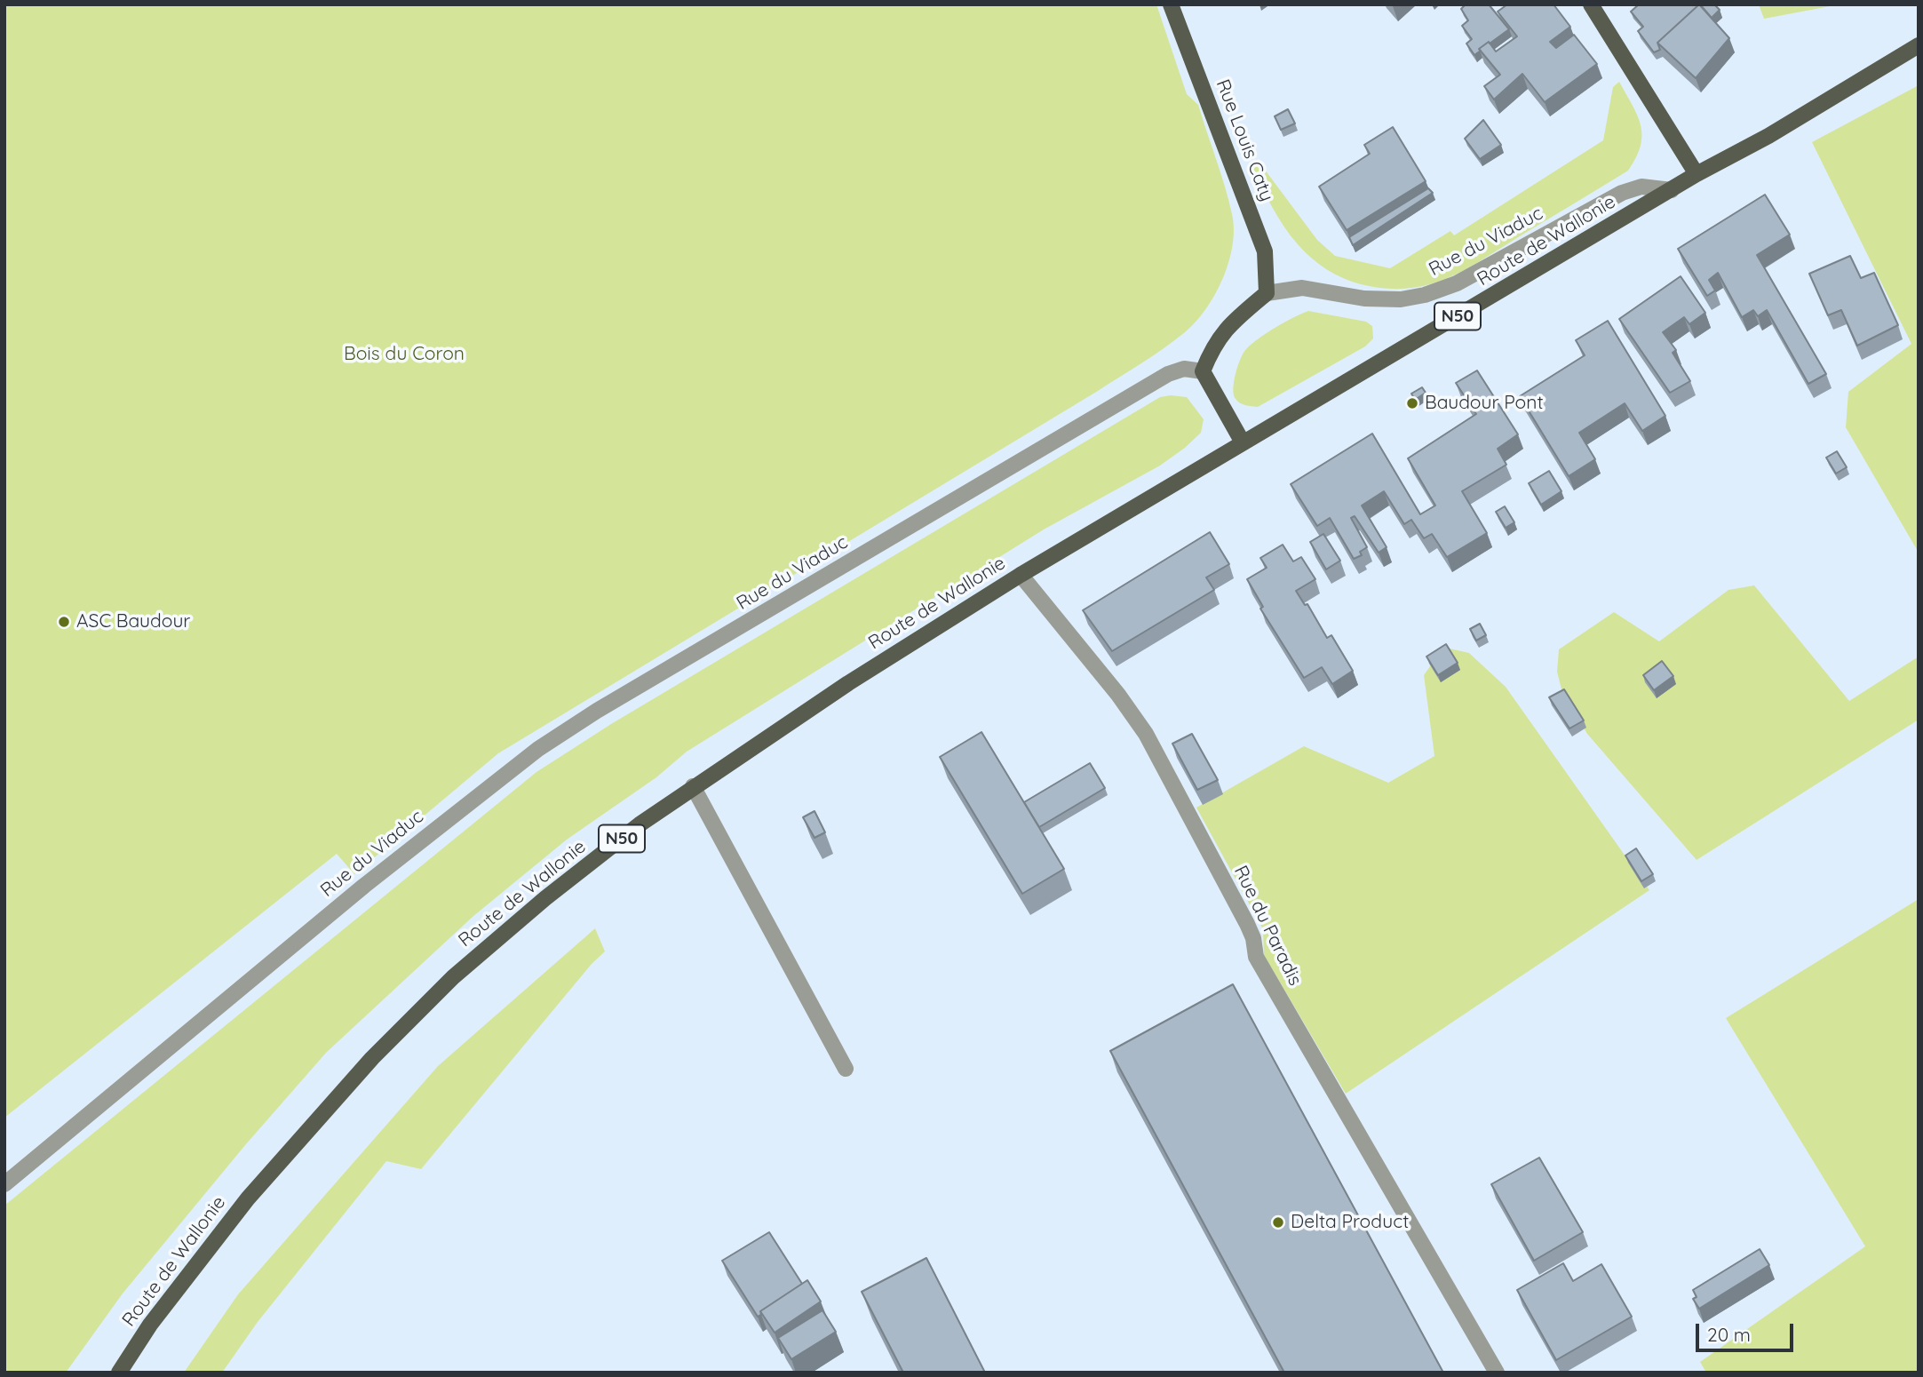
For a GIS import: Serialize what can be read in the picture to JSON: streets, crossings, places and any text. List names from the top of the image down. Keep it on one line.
{"streets":{"main road":["Rue Louis Caty","Route de Wallonie","N50"],"street":["Rue du Viaduc","Rue du Paradis"]},"crossings":[["Rue Louis Caty","Rue du Viaduc"],["Route de Wallonie","Rue du Viaduc"],["Route de Wallonie","Rue du Paradis"]],"parks":["Bois du Coron"],"places":["Baudour Pont","ASC Baudour","Delta Product"],"scale_bar":"20 m"}
